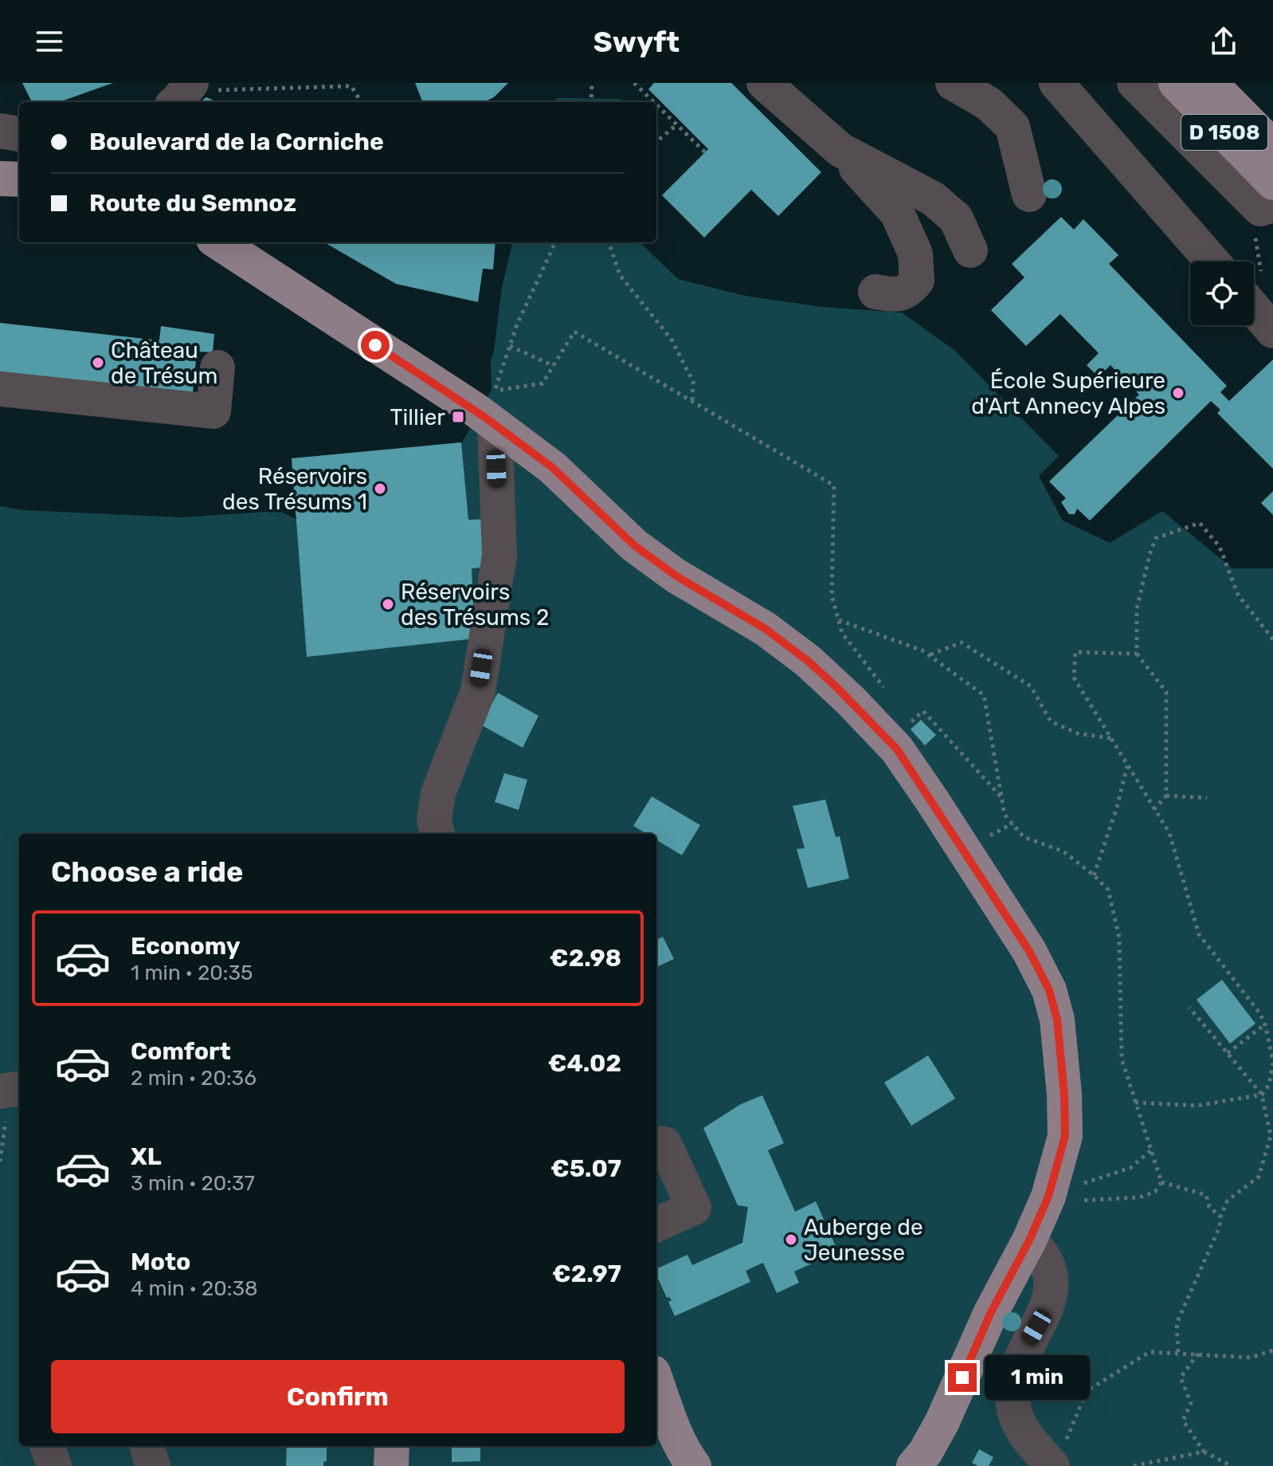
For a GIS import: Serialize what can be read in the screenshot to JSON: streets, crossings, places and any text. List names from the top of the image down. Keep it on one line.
{"streets":{"main road":["D 1508"]},"places":{"other":["Château de Trésum","École Supérieure d'Art Annecy Alpes","Réservoirs des Trésums 1","Réservoirs des Trésums 2","Auberge de Jeunesse"],"transit":["Tillier"]},"page":{"header":"Swyft","banner":["Boulevard de la Corniche","Route du Semnoz"],"heading":"Choose a ride","list":[{"name":"Economy","note":"1 min · 20:35","value":"€2.98"},{"name":"Comfort","note":"2 min · 20:36","value":"€4.02"},{"name":"XL","note":"3 min · 20:37","value":"€5.07"},{"name":"Moto","note":"4 min · 20:38","value":"€2.97"}],"buttons":"Confirm","bubble":"1 min"}}
